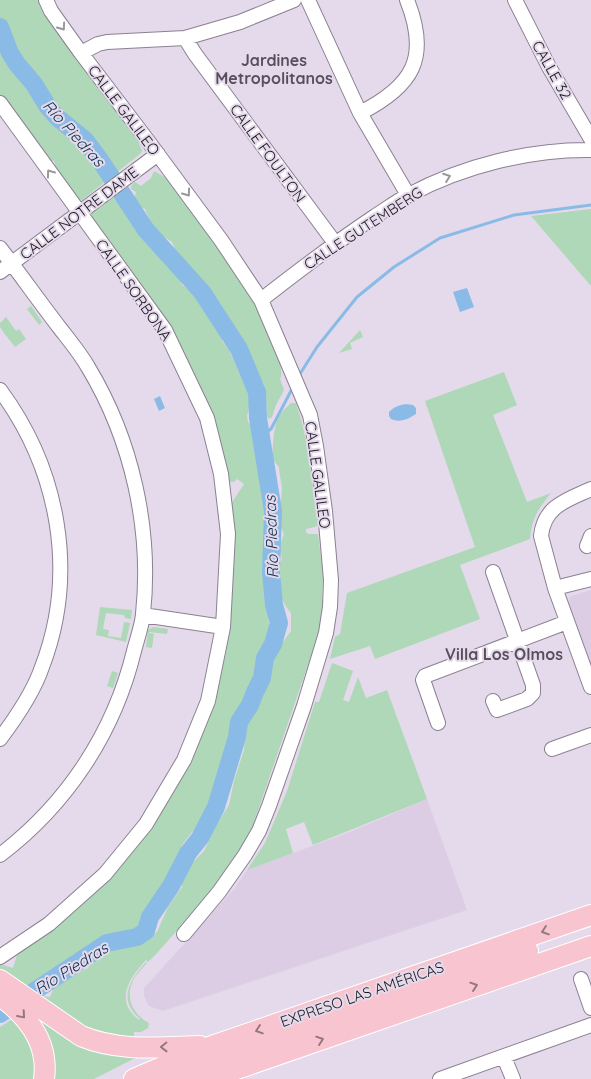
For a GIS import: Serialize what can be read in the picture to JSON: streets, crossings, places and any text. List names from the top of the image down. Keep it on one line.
{"streets":{"highway":["EXPRESO LAS AMÉRICAS"],"street":["CALLE 32","CALLE GALILEO","CALLE FOULTON","CALLE NOTRE DAME","CALLE GUTEMBERG","CALLE SORBONA"]},"crossings":[["CALLE GALILEO","CALLE NOTRE DAME"],["CALLE GALILEO","CALLE GUTEMBERG"],["CALLE FOULTON","CALLE GUTEMBERG"],["CALLE NOTRE DAME","CALLE SORBONA"]],"one_way":["CALLE GUTEMBERG"],"districts":["Jardines Metropolitanos","Villa Los Olmos"],"water":["Río Piedras"]}
